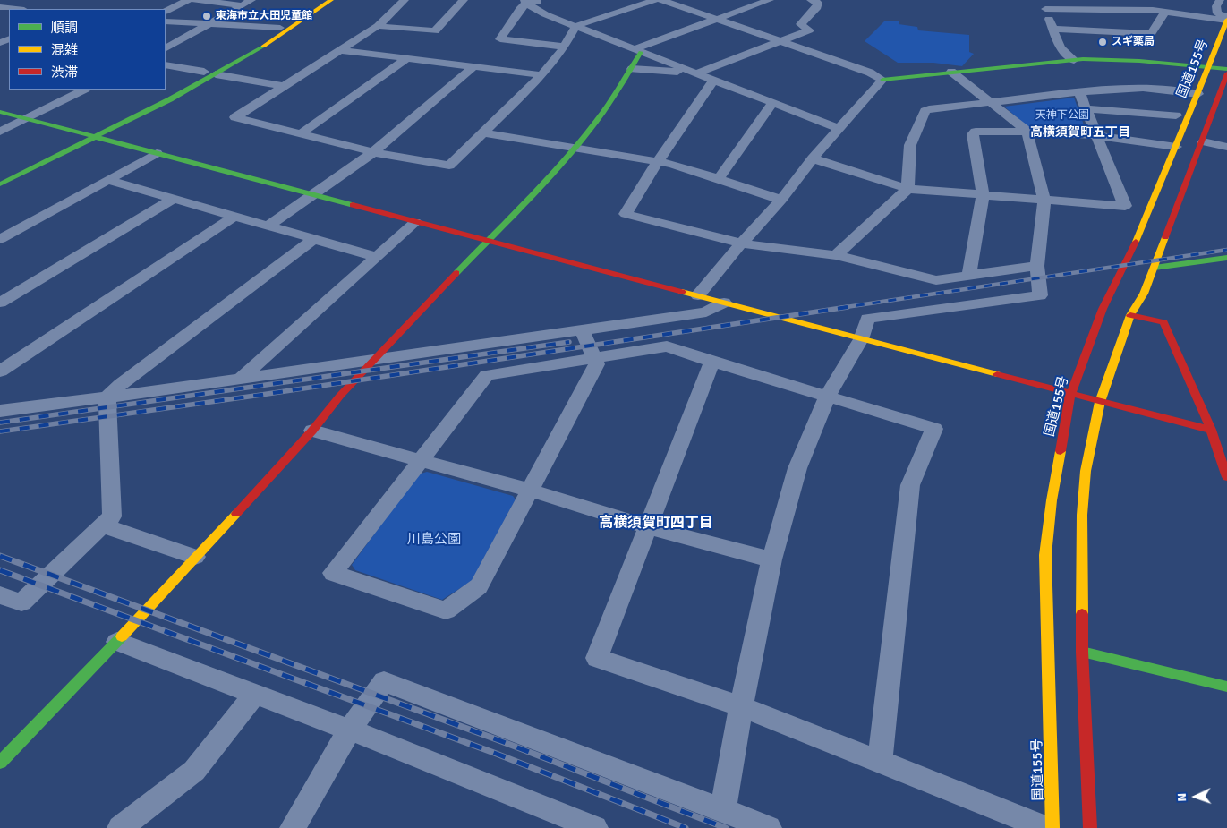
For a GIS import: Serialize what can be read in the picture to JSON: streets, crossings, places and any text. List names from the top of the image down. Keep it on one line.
{"streets":{"main road":["国道155号"]},"districts":["高横須賀町五丁目","高横須賀町四丁目"],"parks":["天神下公園","川島公園"],"places":["東海市立大田児童館","スギ薬局"],"legend":["順調","混雑","渋滞"],"north":"left"}
